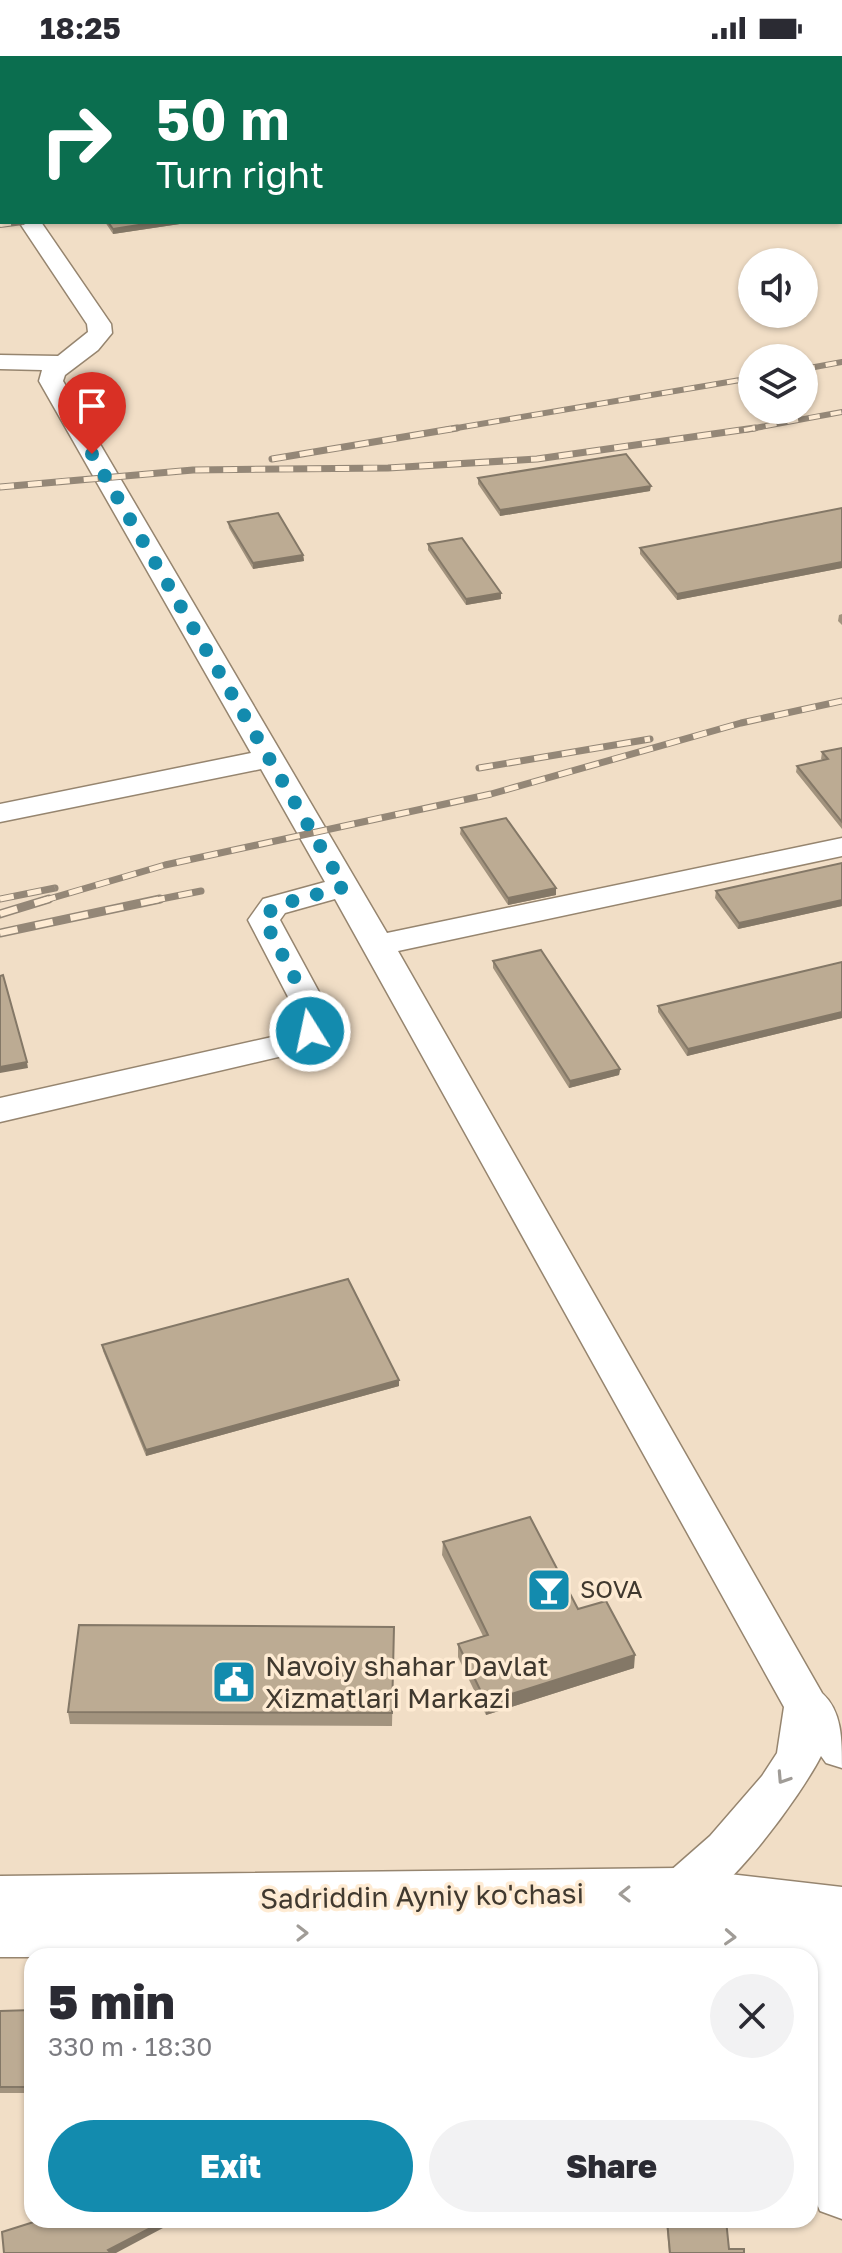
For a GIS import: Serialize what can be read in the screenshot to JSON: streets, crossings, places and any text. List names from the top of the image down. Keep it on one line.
{"streets":{"main road":["Sadriddin Ayniy ko'chasi"]},"places":{"bar":["SOVA"],"public building":["Navoiy shahar Davlat Xizmatlari Markazi"]},"page":{"status":"18:25","turn":["50 m","Turn right"],"heading":["5 min","330 m · 18:30"],"buttons":["Exit","Share"]}}
